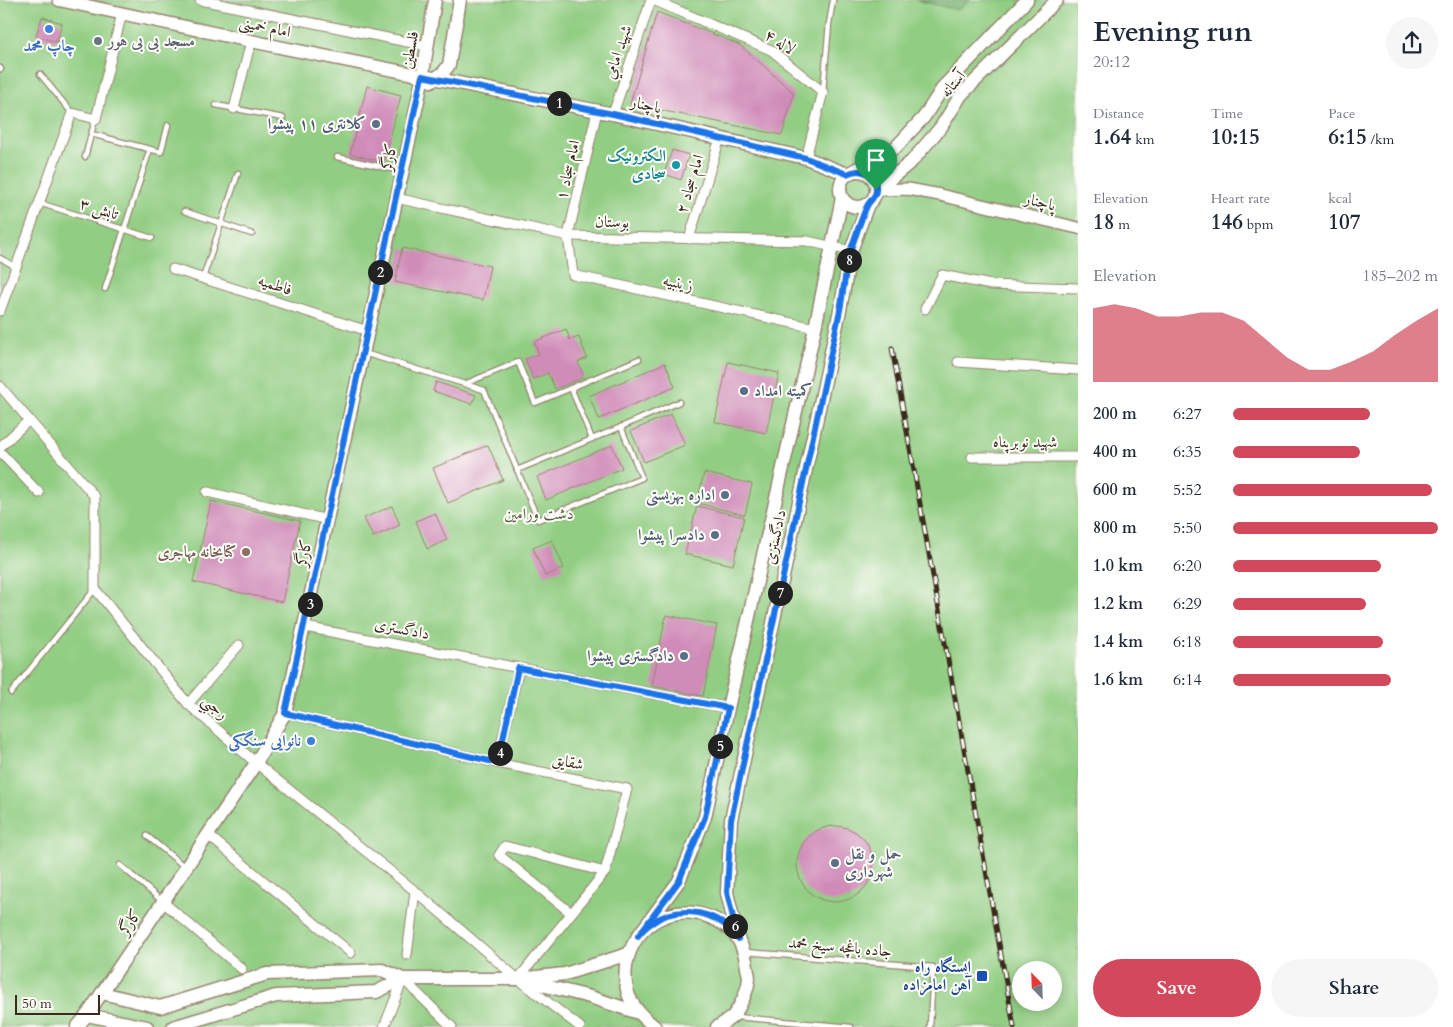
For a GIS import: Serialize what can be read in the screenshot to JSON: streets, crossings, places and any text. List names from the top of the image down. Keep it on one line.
{"streets":{"main road":["امام خمینی","فلسطین","آستانه","پاچنار","کارگر","دادگستری"],"street":["لاله ۴","شهيد امامي","امام سجاد ۱","امام سجاد ۲","بوستان","زينبيه","فاطميه","شهید نوبرپناه","رجبي","شقايق"],"lane":["تابش ۳","جاده باغچه سیخ محمد"]},"crossings":[["امام خمینی","فلسطین"],["امام خمینی","پاچنار"],["لاله ۴","شهيد امامي"],["فلسطین","پاچنار"],["فلسطین","کارگر"],["شهيد امامي","پاچنار"],["آستانه","پاچنار"],["آستانه","دادگستری"],["پاچنار","امام سجاد ۱"],["پاچنار","امام سجاد ۲"],["پاچنار","دادگستری"],["کارگر","بوستان"],["کارگر","فاطميه"],["کارگر","دادگستری"],["کارگر","رجبي"],["کارگر","شقايق"],["امام سجاد ۱","بوستان"],["امام سجاد ۱","زينبيه"],["امام سجاد ۲","بوستان"],["بوستان","زينبيه"],["بوستان","دادگستری"],["زينبيه","دادگستری"],["رجبي","شقايق"]],"parks":["دشت ورامین"],"places":{"other":["چاپ محمد","مسجد بی بی هور","کلانتری ۱۱ پیشوا","الکترونیک سجادی","کمیته امداد","اداره بهزیستی","دادسرا پیشوا","کتابخانه مهاجری","دادگستری پیشوا","نانوایی سنگکی","حمل و نقل شهرداری"],"transit":["ایستگاه راه آهن امامزاده"]},"scale_bar":"50 m","north":"top left","page":{"heading":["Evening run","20:12"],"stats":[["Distance","1.64 km"],["Time","10:15"],["Pace","6:15 /km"],["Elevation","18 m"],["Heart rate","146 bpm"],["kcal","107"]],"pins":["1","8","2","7","3","5","4","6"],"chart":["Elevation","185–202 m"],"list":[{"name":"200 m","note":"6:27"},{"name":"400 m","note":"6:35"},{"name":"600 m","note":"5:52"},{"name":"800 m","note":"5:50"},{"name":"1.0 km","note":"6:20"},{"name":"1.2 km","note":"6:29"},{"name":"1.4 km","note":"6:18"},{"name":"1.6 km","note":"6:14"}],"buttons":["Save","Share"],"scale":"50 m"}}
